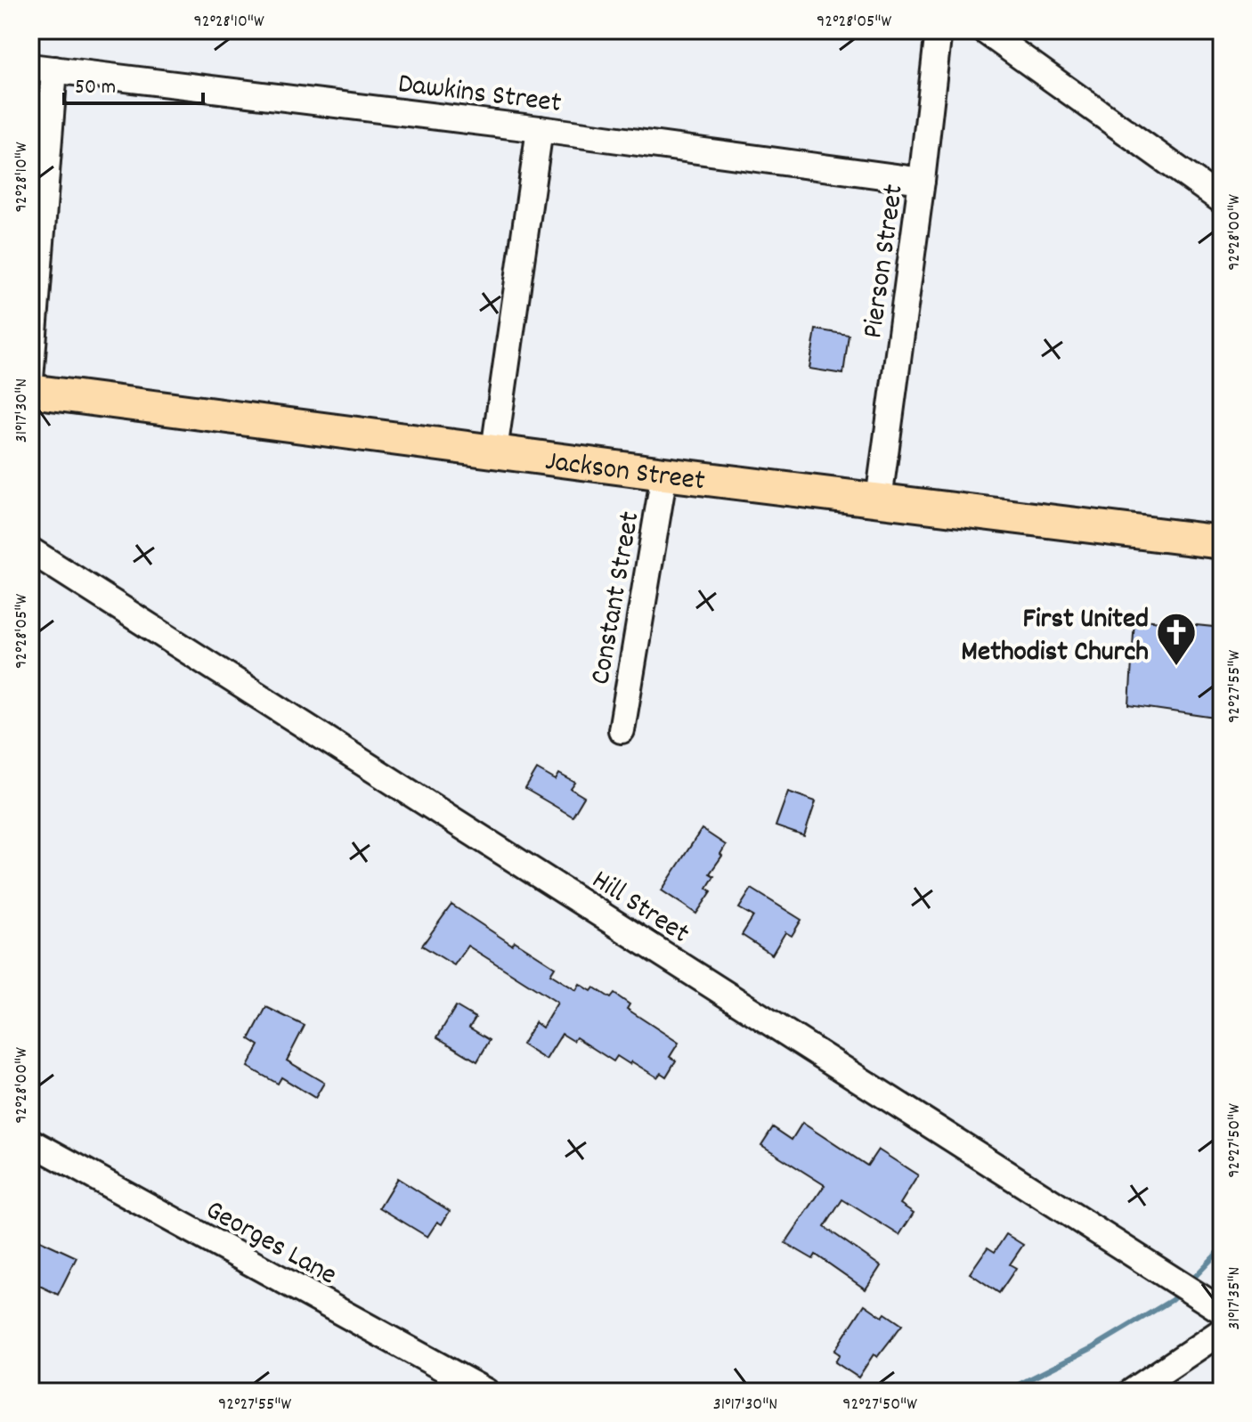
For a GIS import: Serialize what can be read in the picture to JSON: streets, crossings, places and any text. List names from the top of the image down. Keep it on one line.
{"streets":{"main road":["Jackson Street"],"street":["Dawkins Street","Pierson Street","Constant Street","Hill Street","Georges Lane"]},"crossings":[["Dawkins Street","Pierson Street"],["Pierson Street","Jackson Street"],["Jackson Street","Constant Street"]],"places":{"church":["First United Methodist Church"]},"scale_bar":"50 m","coordinates":["92°28'10\"W","92°28'05\"W","92°28'00\"W","31°17'30\"N","92°27'55\"W","92°27'50\"W","31°17'35\"N"]}
